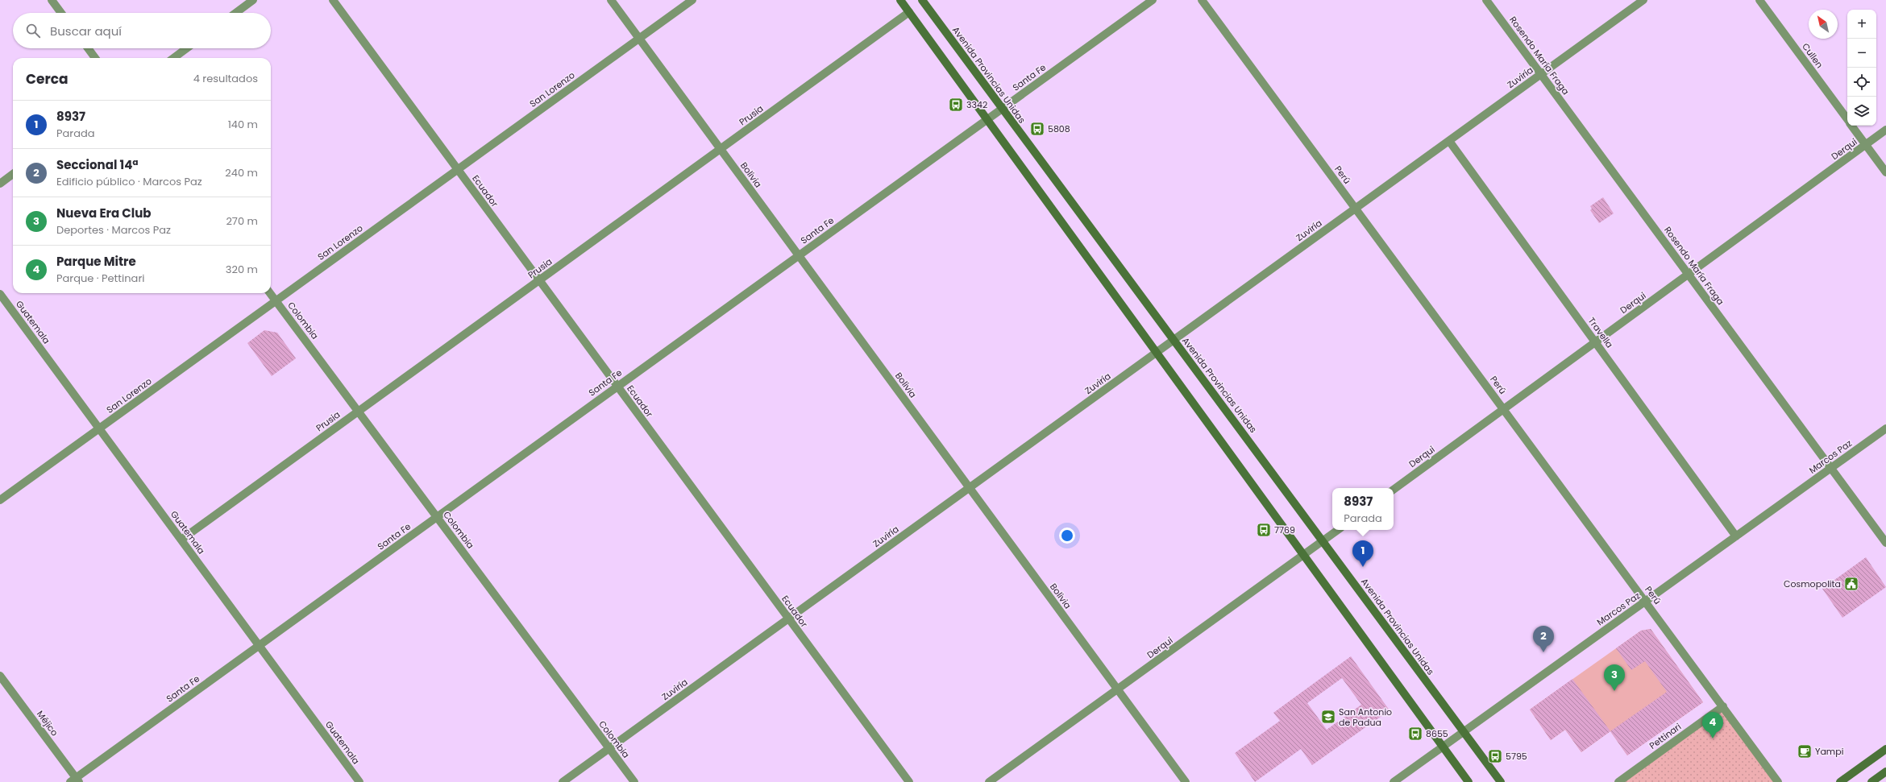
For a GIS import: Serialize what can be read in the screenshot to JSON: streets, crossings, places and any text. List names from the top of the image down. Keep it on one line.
{"streets":{"main road":["Avenida Provincias Unidas"],"street":["Rosendo María Fraga","Cullen","Santa Fe","Zuviría","San Lorenzo","Prusia","Derqui","Bolivia","Perú","Ecuador","Colombia","Guatemala","Travella","Marcos Paz","Méjico","Pettinari"]},"crossings":[["Rosendo María Fraga","Zuviría"],["Rosendo María Fraga","Derqui"],["Rosendo María Fraga","Marcos Paz"],["Cullen","Derqui"],["Avenida Provincias Unidas","Santa Fe"],["Avenida Provincias Unidas","Zuviría"],["Avenida Provincias Unidas","Derqui"],["Avenida Provincias Unidas","Marcos Paz"],["Santa Fe","Bolivia"],["Santa Fe","Ecuador"],["Santa Fe","Colombia"],["Santa Fe","Guatemala"],["Santa Fe","Méjico"],["Zuviría","Bolivia"],["Zuviría","Perú"],["Zuviría","Ecuador"],["Zuviría","Colombia"],["Zuviría","Travella"],["San Lorenzo","Bolivia"],["San Lorenzo","Ecuador"],["San Lorenzo","Colombia"],["San Lorenzo","Guatemala"],["Prusia","Bolivia"],["Prusia","Ecuador"],["Prusia","Colombia"],["Prusia","Guatemala"],["Derqui","Bolivia"],["Derqui","Perú"],["Derqui","Travella"],["Perú","Marcos Paz"],["Perú","Pettinari"],["Travella","Marcos Paz"]],"places":{"bus stop":["3342","5808","7769","8655","5795"],"public building":["Cosmopolita"],"school or university":["San Antonio de Padua"],"cafe":["Yampi"]},"north":"top left","page":{"map_buttons":["+","−"],"search":"Buscar aquí","heading":["Cerca","4 resultados"],"list":[{"mark":"1","name":"8937","note":"Parada","value":"140 m"},{"mark":"2","name":"Seccional 14ª","note":"Edificio público · Marcos Paz","value":"240 m"},{"mark":"3","name":"Nueva Era Club","note":"Deportes · Marcos Paz","value":"270 m"},{"mark":"4","name":"Parque Mitre","note":"Parque · Pettinari","value":"320 m"}],"popup":["8937","Parada"],"pins":["1","2","3","4"]}}
